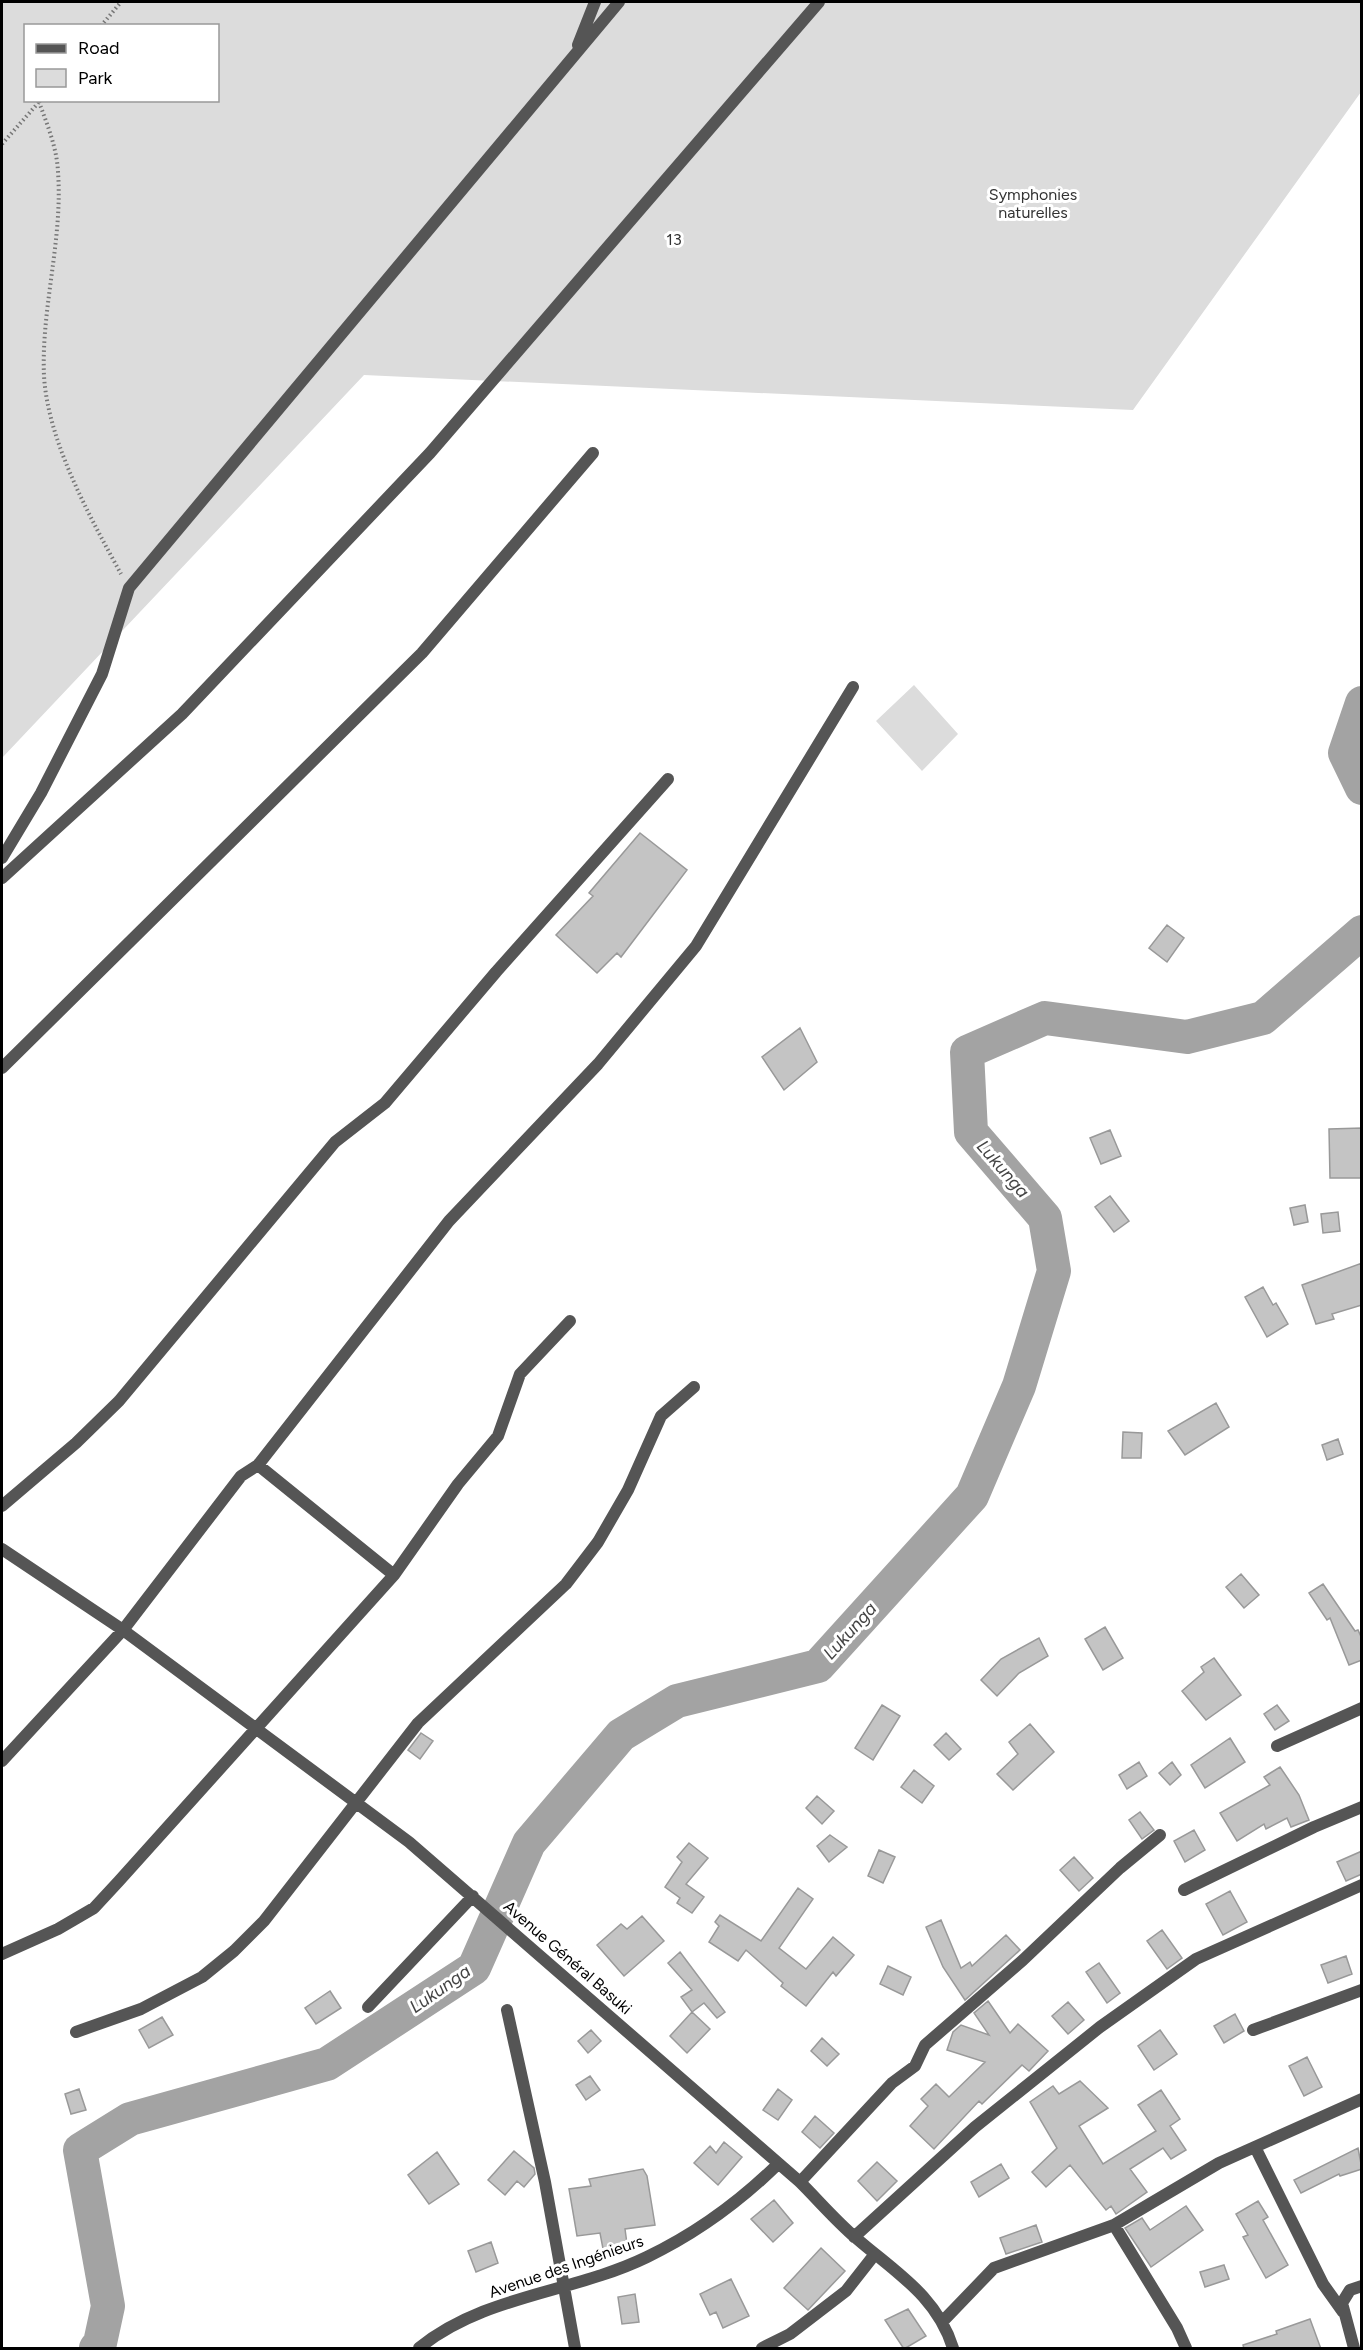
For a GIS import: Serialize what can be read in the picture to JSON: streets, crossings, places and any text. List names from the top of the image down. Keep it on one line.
{"streets":{"street":["Avenue Général Basuki","Avenue des Ingénieurs"]},"crossings":[["Avenue Général Basuki","Avenue des Ingénieurs"]],"water":["Lukunga"],"parks":["Symphonies naturelles","13"],"legend":["Road","Park"]}
